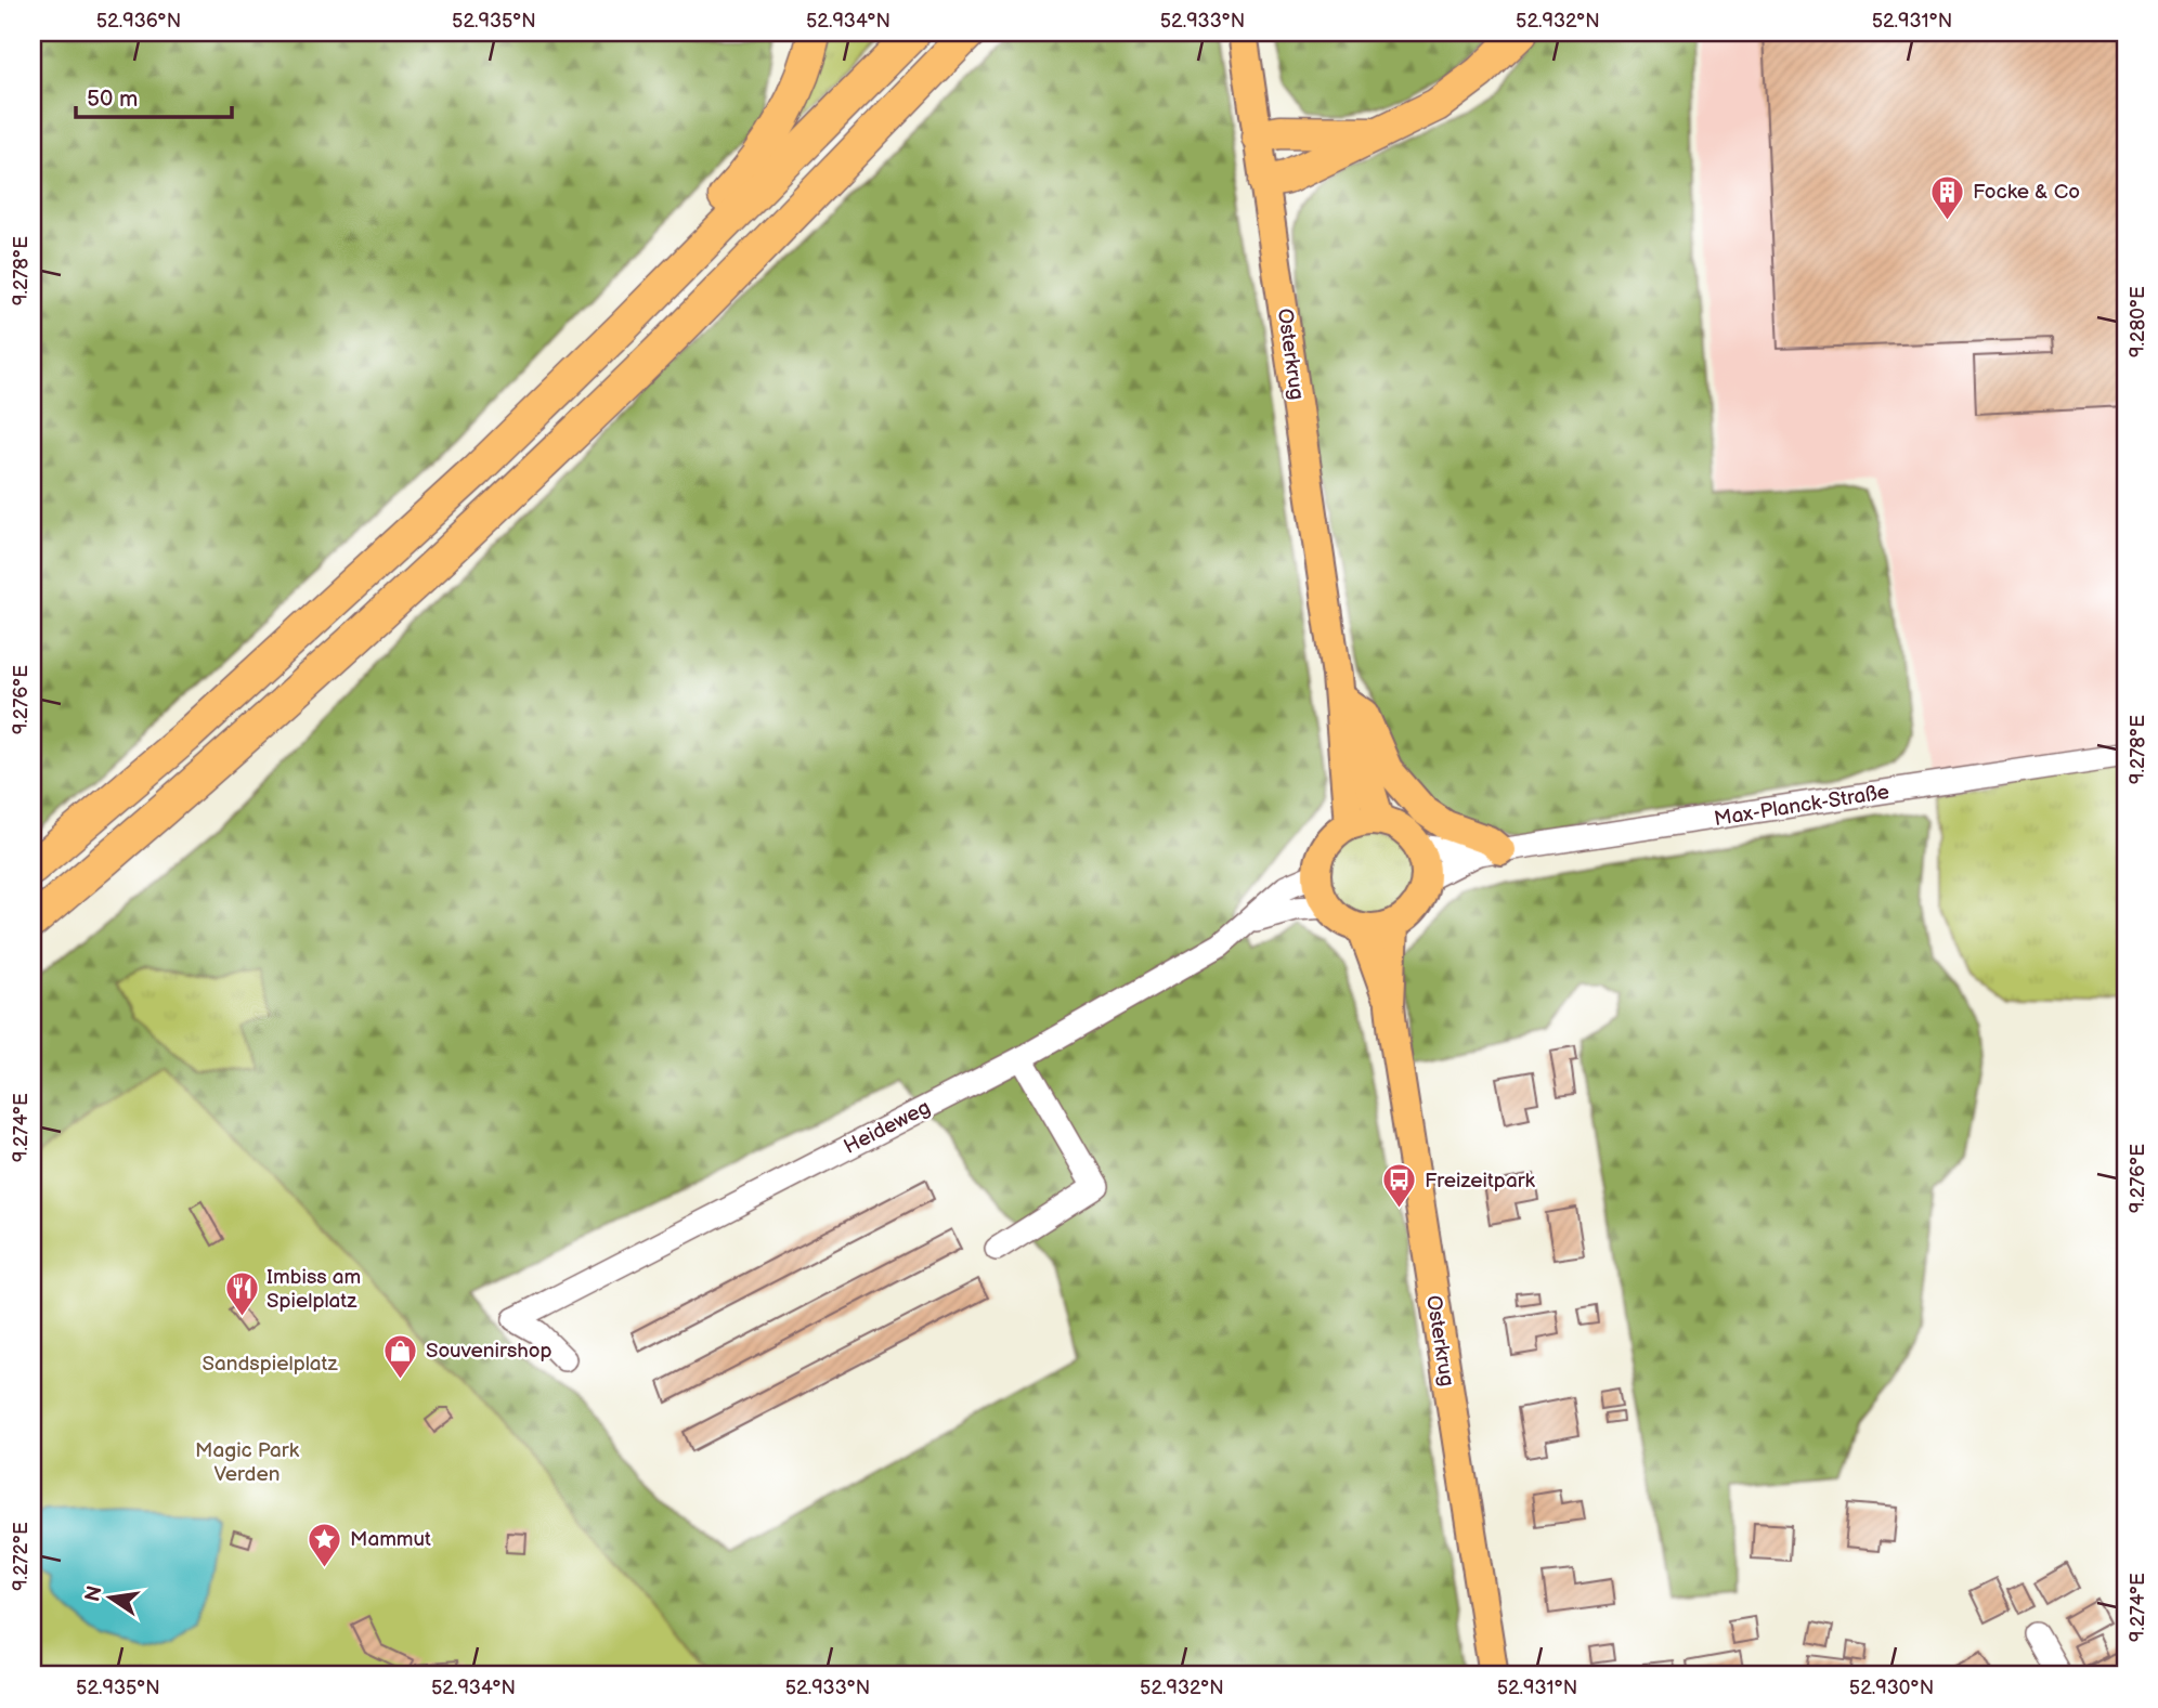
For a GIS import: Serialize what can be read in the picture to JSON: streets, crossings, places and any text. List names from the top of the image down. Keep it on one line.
{"streets":{"main road":["Osterkrug"],"street":["Max-Planck-Straße","Heideweg"]},"crossings":[["Osterkrug","Max-Planck-Straße"],["Osterkrug","Heideweg"],["Max-Planck-Straße","Heideweg"]],"parks":["Sandspielplatz","Magic Park Verden"],"places":{"building":["Focke & Co"],"bus stop":["Freizeitpark"],"restaurant":["Imbiss am Spielplatz"],"shop":["Souvenirshop"],"place":["Mammut"]},"scale_bar":"50 m","north":"left","coordinates":["52.936°N","52.935°N","52.934°N","52.933°N","52.932°N","52.931°N","9.278°E","9.280°E","9.276°E","9.274°E","9.272°E","52.930°N"]}
